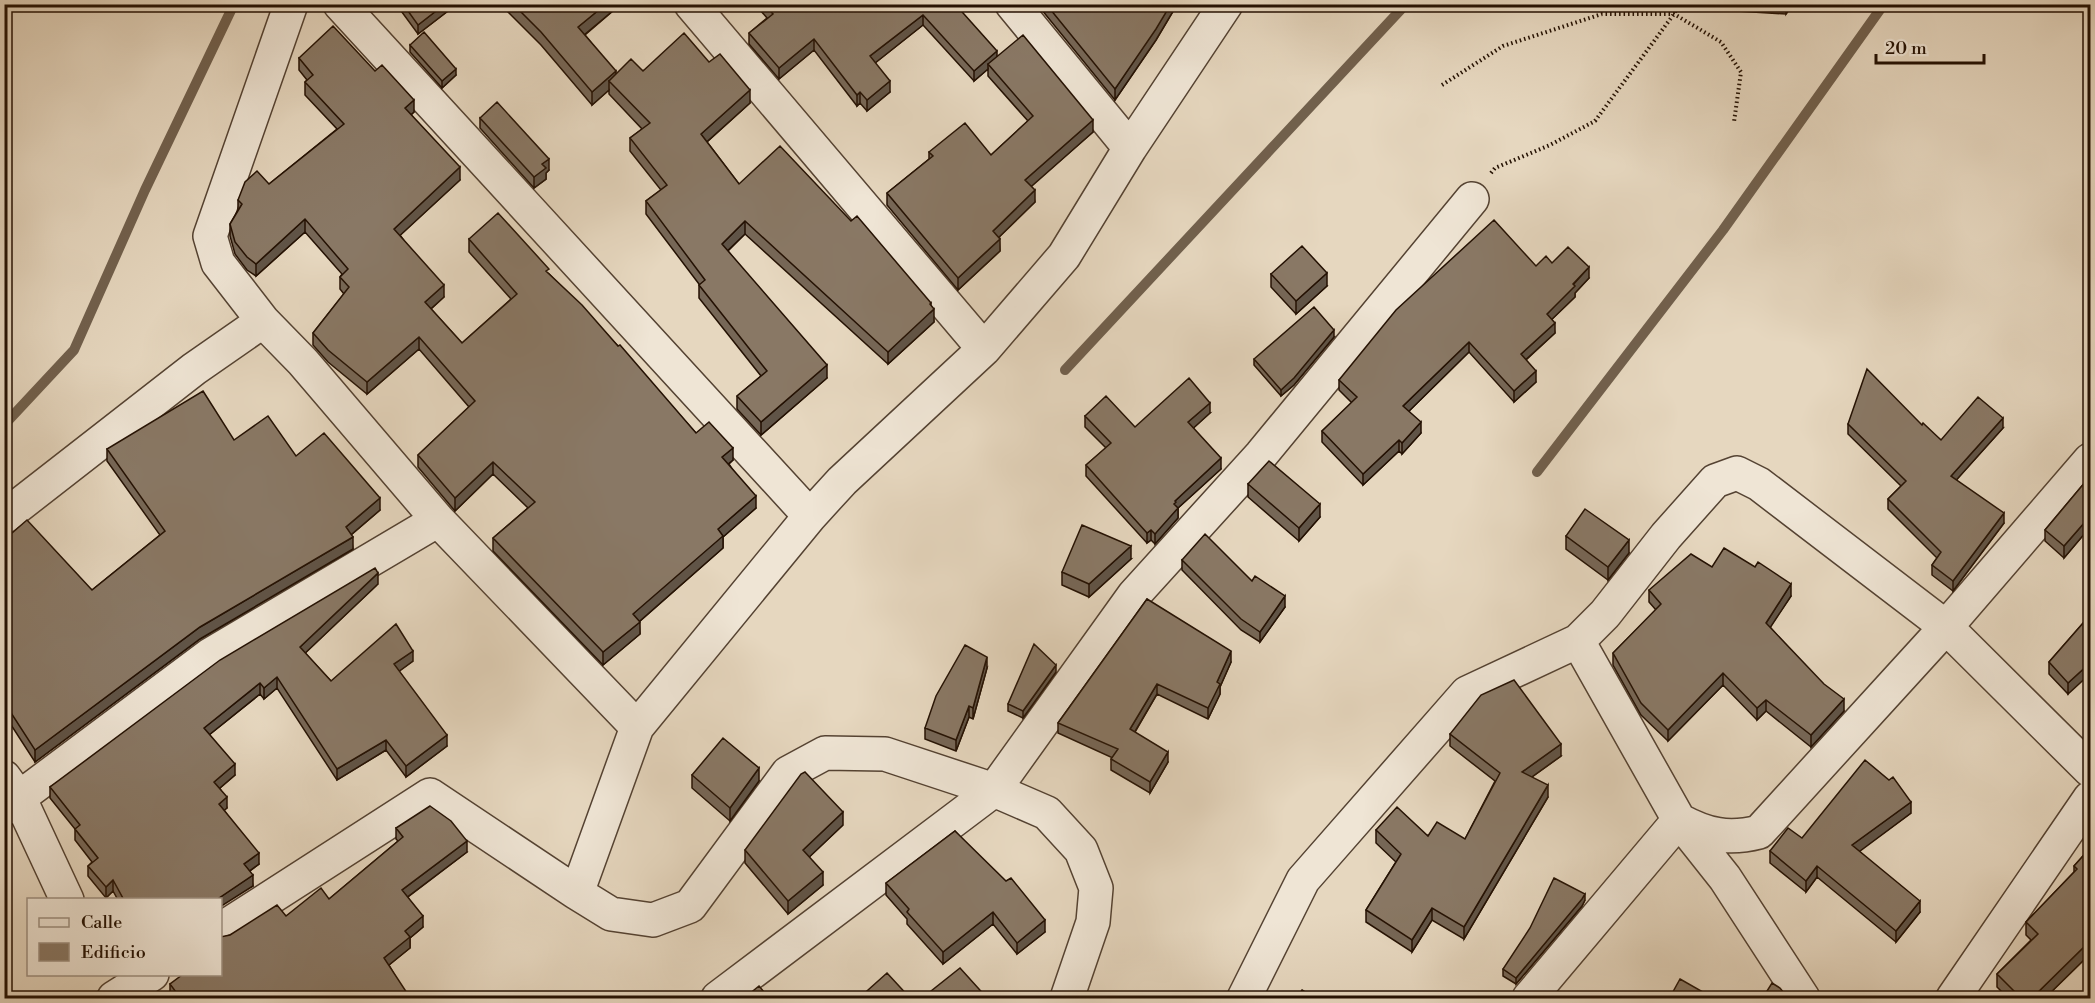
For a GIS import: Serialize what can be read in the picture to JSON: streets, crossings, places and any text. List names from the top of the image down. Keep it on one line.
{"legend":["Calle","Edificio"],"scale_bar":"20 m"}
